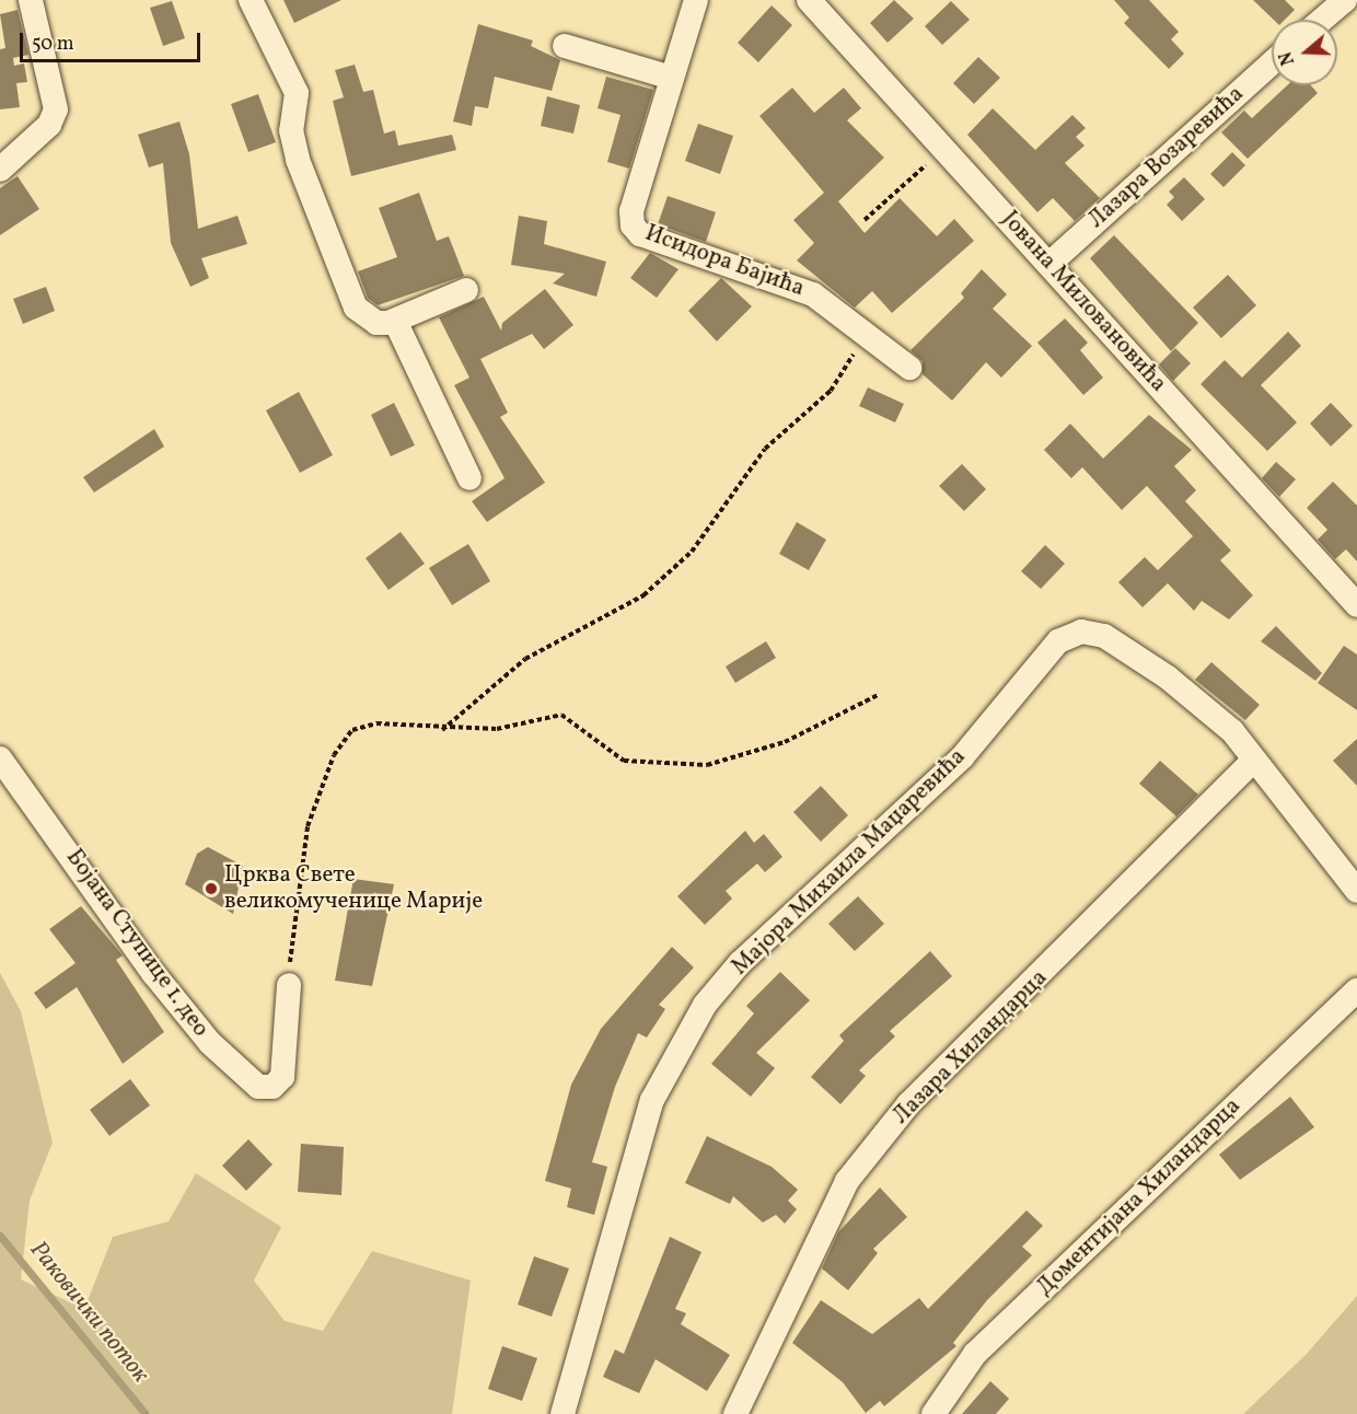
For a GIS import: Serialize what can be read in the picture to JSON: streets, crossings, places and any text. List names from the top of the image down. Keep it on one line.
{"streets":{"street":["Лазара Возаревића","Исидора Бајића","Јована Миловановића","Мајора Михаила Маџаревића","Бојана Ступице 1. део","Лазара Хиландарца","Доментијана Хиландарца"]},"crossings":[["Лазара Возаревића","Јована Миловановића"],["Мајора Михаила Маџаревића","Лазара Хиландарца"]],"water":["Раковички поток"],"places":["Црква Свете великомученице Марије"],"scale_bar":"50 m","north":"left"}
